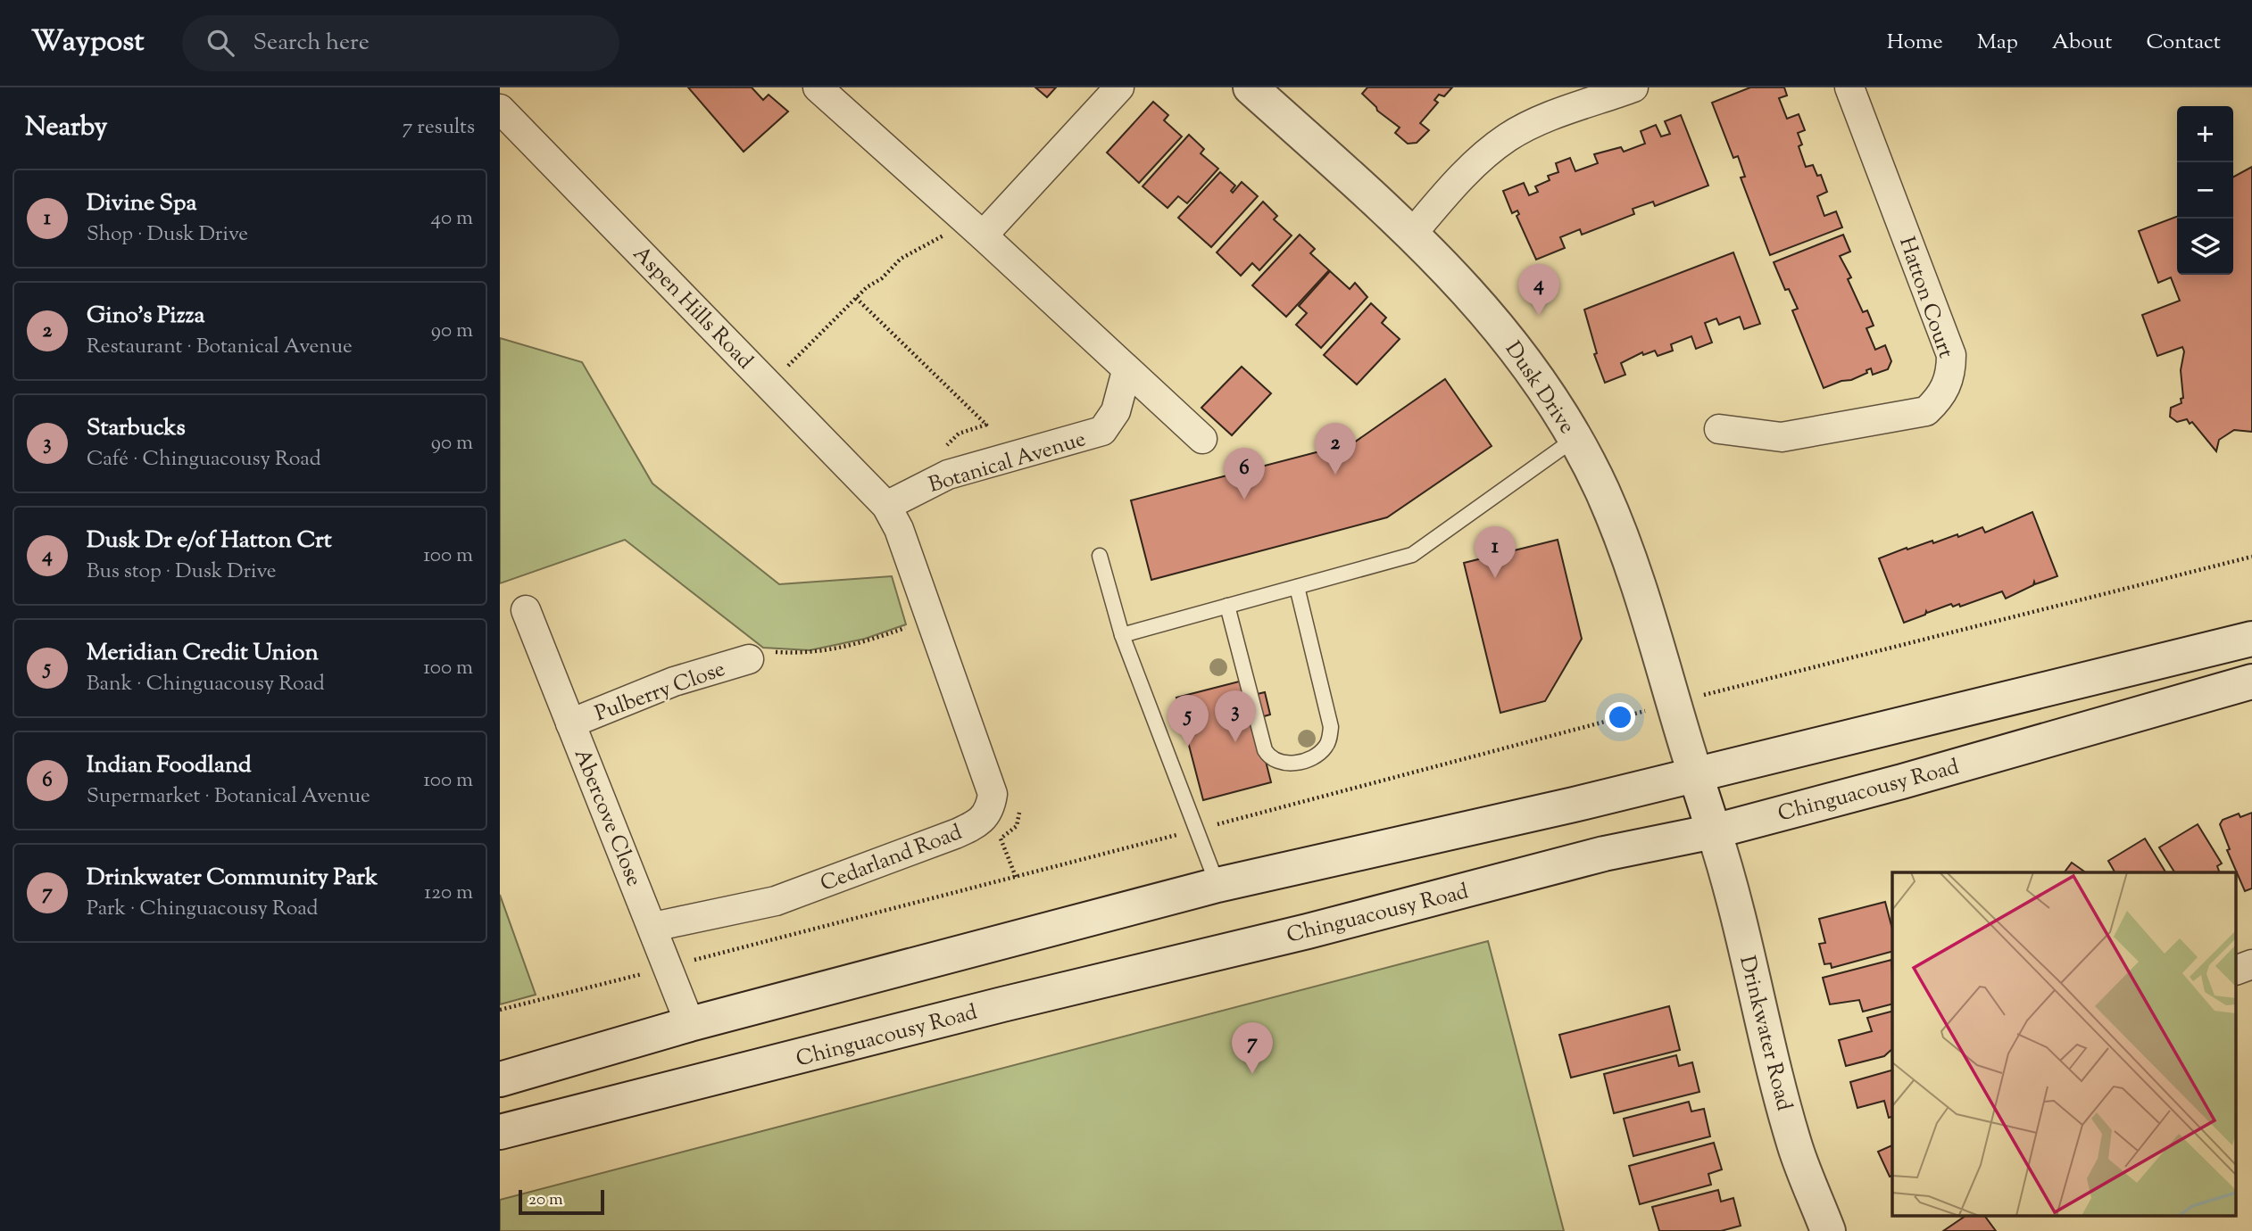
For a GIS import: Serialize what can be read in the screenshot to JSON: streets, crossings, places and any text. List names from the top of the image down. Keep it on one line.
{"streets":{"main road":["Dusk Drive","Chinguacousy Road","Drinkwater Road"],"street":["Hatton Court","Aspen Hills Road","Botanical Avenue","Pulberry Close","Abercove Close","Cedarland Road"]},"crossings":[["Aspen Hills Road","Botanical Avenue"],["Aspen Hills Road","Cedarland Road"],["Dusk Drive","Chinguacousy Road"],["Dusk Drive","Drinkwater Road"],["Botanical Avenue","Cedarland Road"],["Pulberry Close","Abercove Close"],["Chinguacousy Road","Drinkwater Road"],["Abercove Close","Cedarland Road"]],"scale_bar":"20 m","page":{"header":"Waypost","search":"Search here","nav":["Home","Map","About","Contact"],"heading":["Nearby","7 results"],"map_buttons":["+","−"],"list":[{"mark":"1","name":"Divine Spa","note":"Shop · Dusk Drive","value":"40 m"},{"mark":"2","name":"Gino's Pizza","note":"Restaurant · Botanical Avenue","value":"90 m"},{"mark":"3","name":"Starbucks","note":"Café · Chinguacousy Road","value":"90 m"},{"mark":"4","name":"Dusk Dr e/of Hatton Crt","note":"Bus stop · Dusk Drive","value":"100 m"},{"mark":"5","name":"Meridian Credit Union","note":"Bank · Chinguacousy Road","value":"100 m"},{"mark":"6","name":"Indian Foodland","note":"Supermarket · Botanical Avenue","value":"100 m"},{"mark":"7","name":"Drinkwater Community Park","note":"Park · Chinguacousy Road","value":"120 m"}],"pins":["4","2","6","1","3","5","7"],"scale":"20 m"}}
